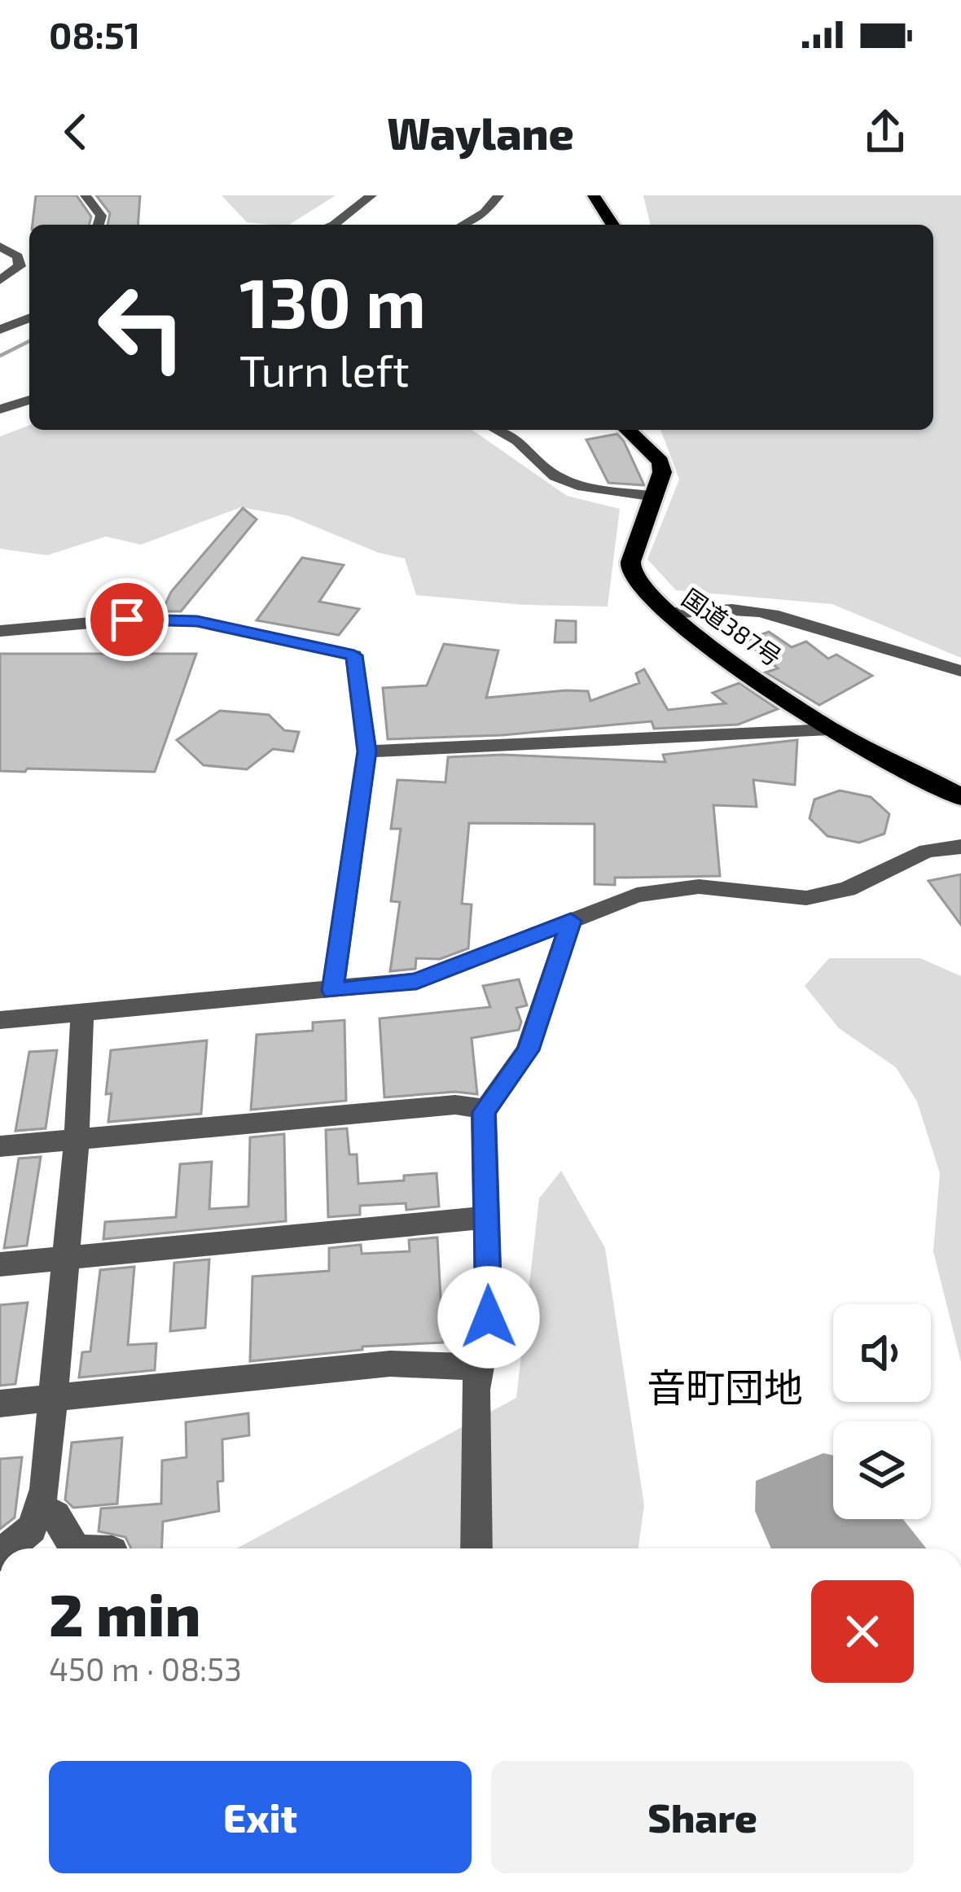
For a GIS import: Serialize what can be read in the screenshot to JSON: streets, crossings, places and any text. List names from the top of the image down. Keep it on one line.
{"streets":{"highway":["国道387号"]},"districts":["音町団地"],"page":{"status":"08:51","header":"Waylane","turn":["130 m","Turn left"],"heading":["2 min","450 m · 08:53"],"buttons":["Exit","Share"]}}
